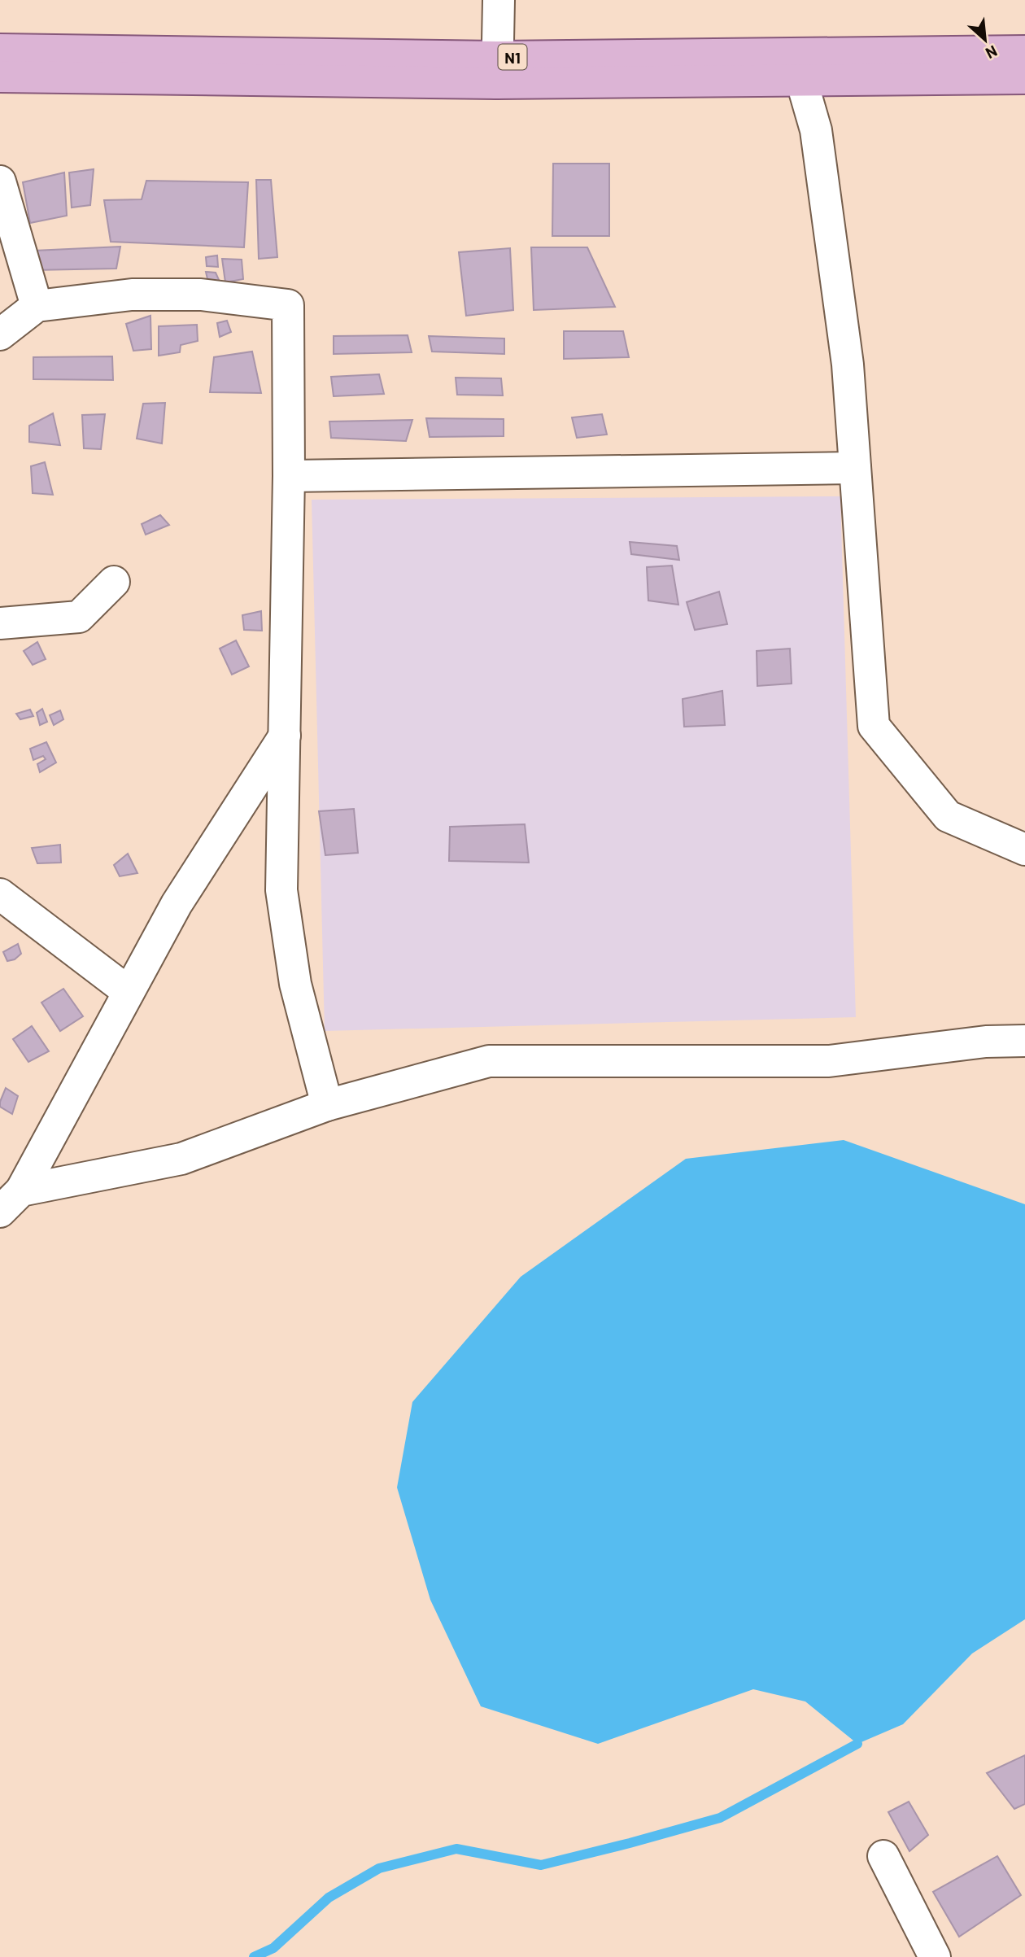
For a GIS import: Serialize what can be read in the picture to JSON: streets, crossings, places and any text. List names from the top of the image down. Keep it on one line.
{"streets":{"main road":["N1"]},"north":"bottom right"}
